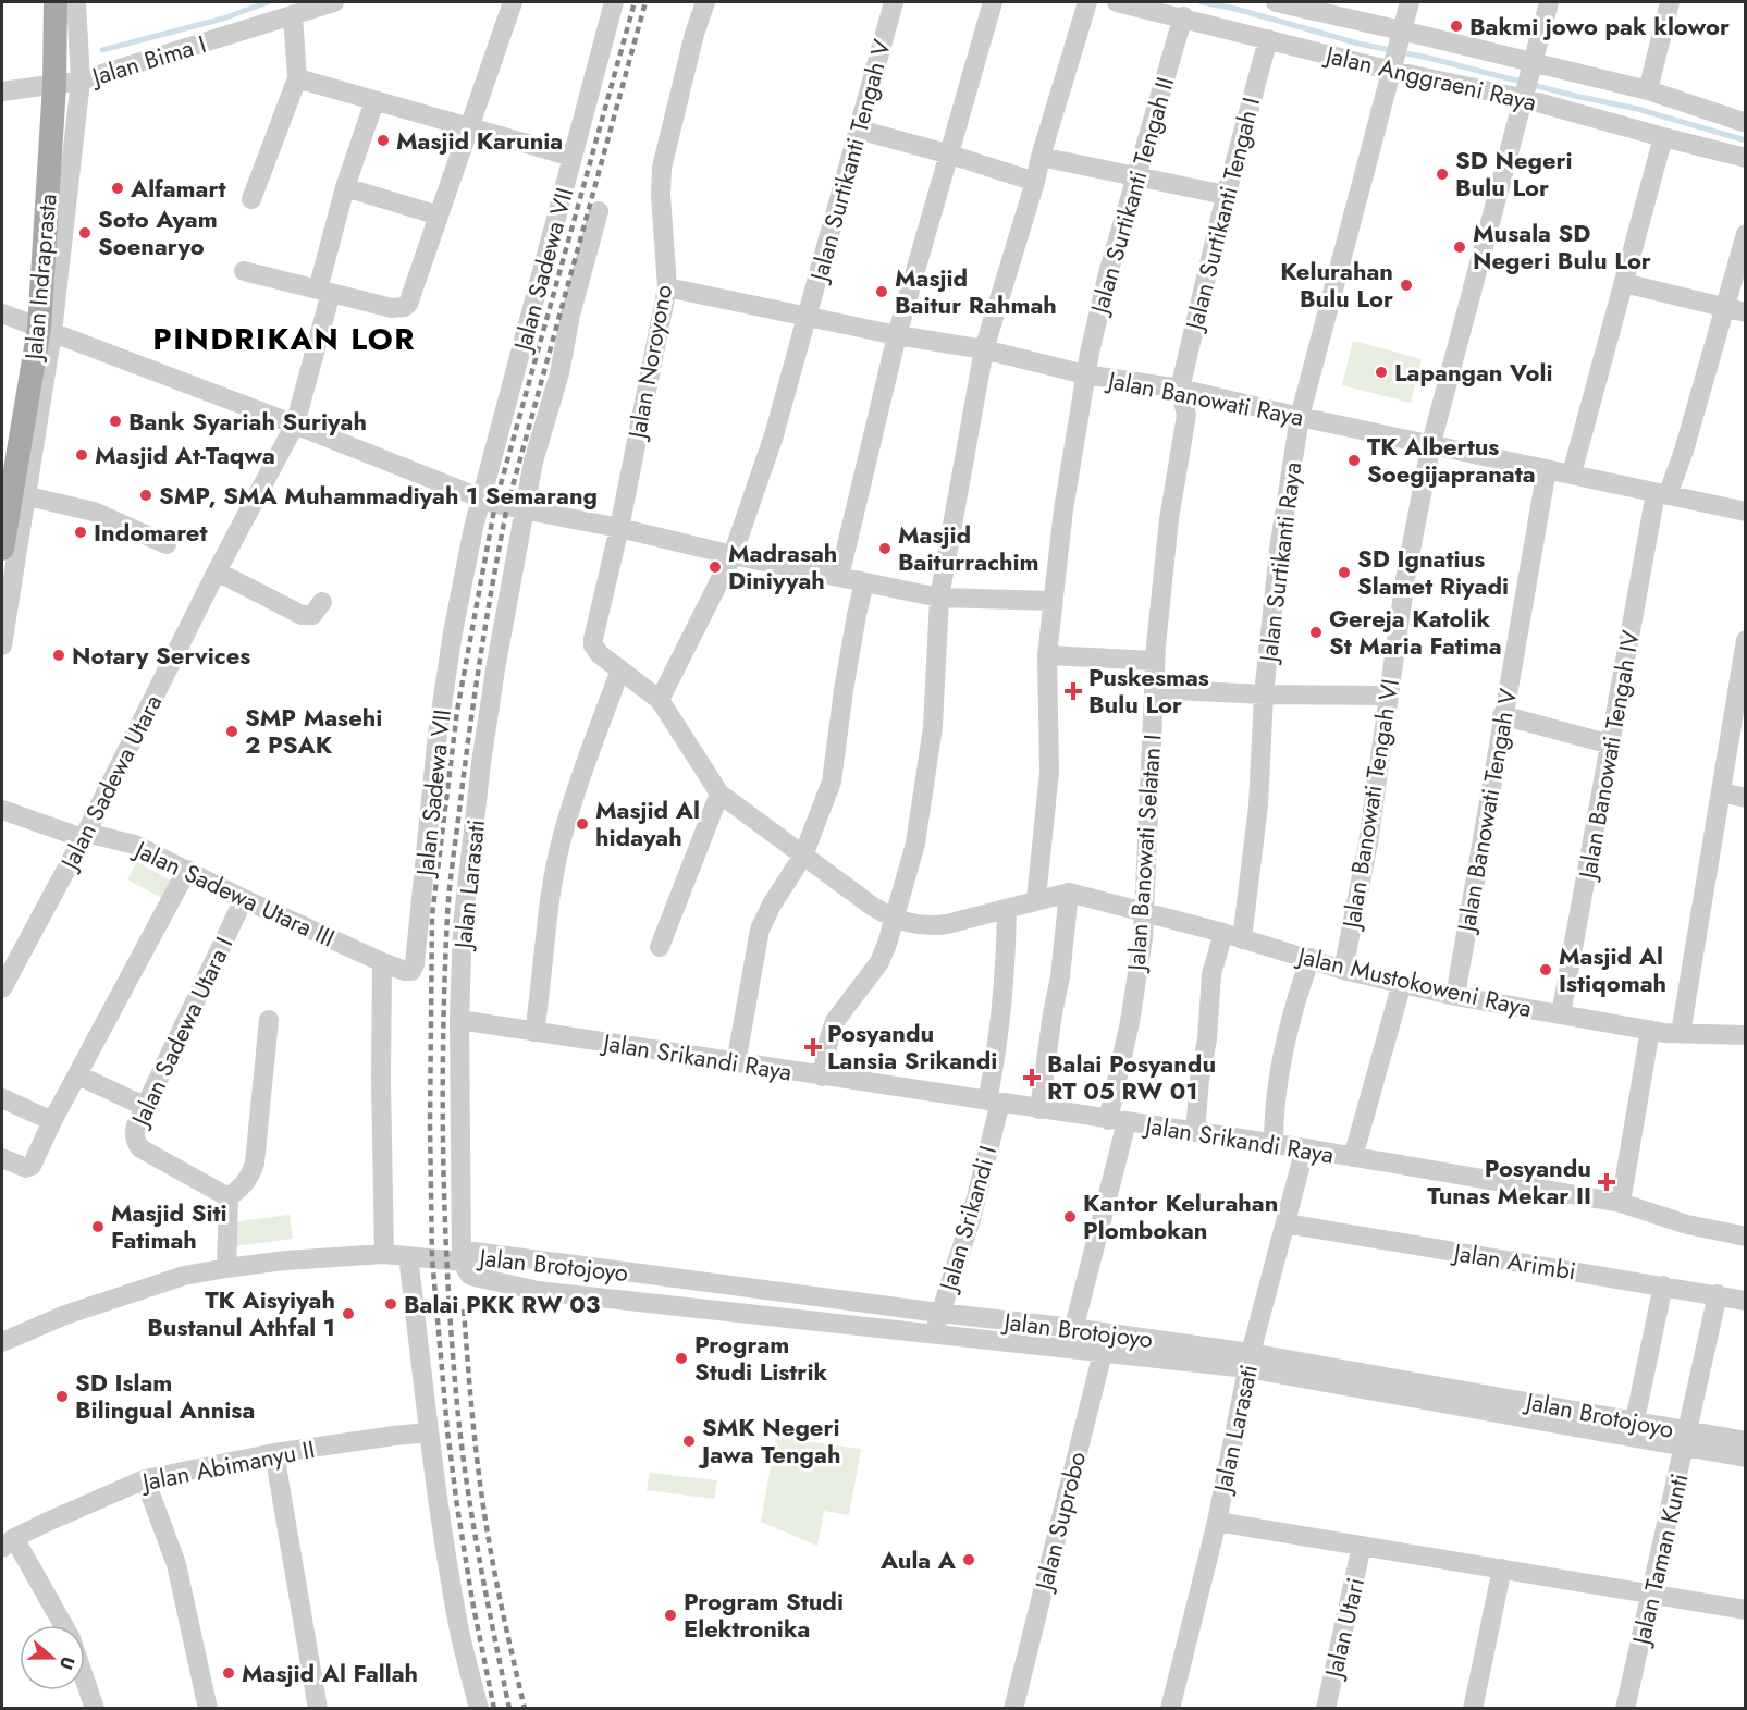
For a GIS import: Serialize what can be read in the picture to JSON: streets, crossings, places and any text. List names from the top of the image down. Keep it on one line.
{"streets":{"main road":["Jalan Indraprasta"],"street":["Jalan Bima I","Jalan Anggraeni Raya","Jalan Surtikanti Tengah V","Jalan Surtikanti Tengah II","Jalan Surtikanti Tengah I","Jalan Sadewa VII","Jalan Noroyono","Jalan Banowati Raya","Jalan Surtikanti Raya","Jalan Banowati Tengah IV","Jalan Sadewa Utara","Jalan Banowati Tengah VI","Jalan Banowati Tengah V","Jalan Banowati Selatan I","Jalan Larasati","Jalan Sadewa Utara III","Jalan Mustokoweni Raya","Jalan Sadewa Utara I","Jalan Srikandi Raya","Jalan Srikandi I","Jalan Arimbi","Jalan Brotojoyo","Jalan Abimanyu II","Jalan Suprobo","Jalan Taman Kunti","Jalan Utari"]},"crossings":[["Jalan Bima I","Jalan Indraprasta"],["Jalan Anggraeni Raya","Jalan Surtikanti Tengah II"],["Jalan Anggraeni Raya","Jalan Surtikanti Tengah I"],["Jalan Anggraeni Raya","Jalan Surtikanti Raya"],["Jalan Surtikanti Tengah V","Jalan Banowati Raya"],["Jalan Surtikanti Tengah II","Jalan Banowati Raya"],["Jalan Surtikanti Tengah I","Jalan Banowati Raya"],["Jalan Surtikanti Tengah I","Jalan Banowati Selatan I"],["Jalan Sadewa VII","Jalan Sadewa Utara III"],["Jalan Noroyono","Jalan Banowati Raya"],["Jalan Banowati Raya","Jalan Surtikanti Raya"],["Jalan Banowati Raya","Jalan Banowati Tengah IV"],["Jalan Banowati Raya","Jalan Banowati Tengah VI"],["Jalan Banowati Raya","Jalan Banowati Tengah V"],["Jalan Banowati Raya","Jalan Banowati Selatan I"],["Jalan Surtikanti Raya","Jalan Mustokoweni Raya"],["Jalan Surtikanti Raya","Jalan Srikandi Raya"],["Jalan Banowati Tengah IV","Jalan Mustokoweni Raya"],["Jalan Sadewa Utara","Jalan Sadewa Utara III"],["Jalan Banowati Tengah VI","Jalan Mustokoweni Raya"],["Jalan Banowati Tengah V","Jalan Mustokoweni Raya"],["Jalan Banowati Selatan I","Jalan Mustokoweni Raya"],["Jalan Banowati Selatan I","Jalan Srikandi Raya"],["Jalan Larasati","Jalan Srikandi Raya"],["Jalan Larasati","Jalan Arimbi"],["Jalan Larasati","Jalan Brotojoyo"],["Jalan Larasati","Jalan Utari"],["Jalan Sadewa Utara III","Jalan Sadewa Utara I"],["Jalan Srikandi Raya","Jalan Srikandi I"],["Jalan Srikandi I","Jalan Brotojoyo"],["Jalan Arimbi","Jalan Taman Kunti"],["Jalan Brotojoyo","Jalan Suprobo"],["Jalan Brotojoyo","Jalan Taman Kunti"],["Jalan Taman Kunti","Jalan Utari"]],"districts":["PINDRIKAN LOR"],"places":{"other":["Bakmi jowo pak klowor","Masjid Karunia","SD Negeri Bulu Lor","Alfamart","Soto Ayam Soenaryo","Musala SD Negeri Bulu Lor","Kelurahan Bulu Lor","Masjid Baitur Rahmah","Lapangan Voli","Bank Syariah Suriyah","Masjid At-Taqwa","TK Albertus Soegijapranata","SMP, SMA Muhammadiyah 1 Semarang","Indomaret","Masjid Baiturrachim","Madrasah Diniyyah","SD Ignatius Slamet Riyadi","Gereja Katolik St Maria Fatima","Notary Services","SMP Masehi 2 PSAK","Masjid Al hidayah","Masjid Al Istiqomah","Kantor Kelurahan Plombokan","Masjid Siti Fatimah","Balai PKK RW 03","TK Aisyiyah Bustanul Athfal 1","Program Studi Listrik","SD Islam Bilingual Annisa","SMK Negeri Jawa Tengah","Aula A","Program Studi Elektronika","Masjid Al Fallah"],"health":["Puskesmas Bulu Lor","Posyandu Lansia Srikandi","Balai Posyandu RT 05 RW 01","Posyandu Tunas Mekar II"]},"north":"right"}
